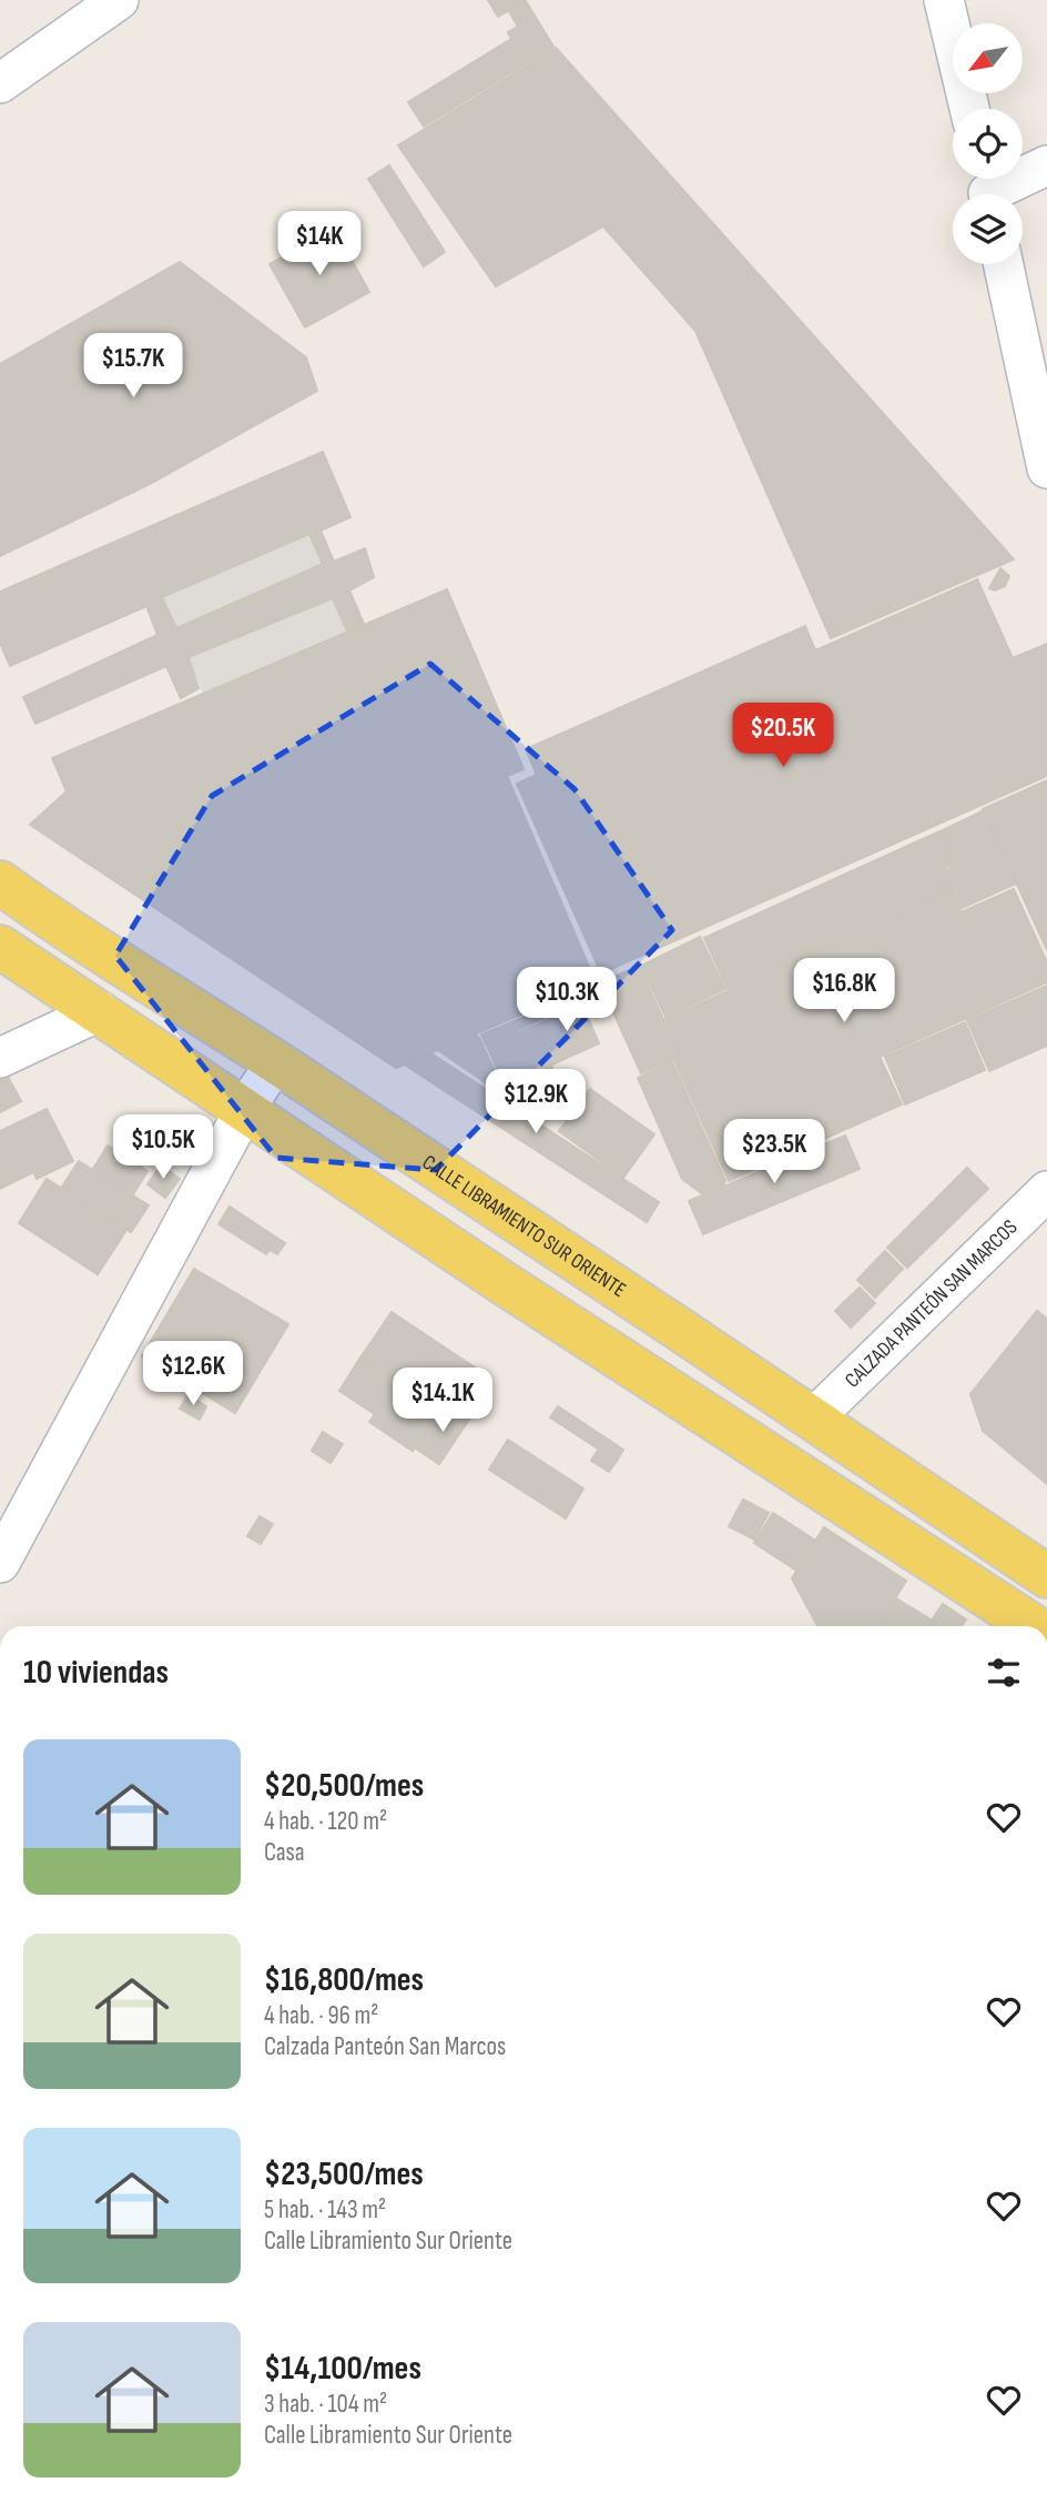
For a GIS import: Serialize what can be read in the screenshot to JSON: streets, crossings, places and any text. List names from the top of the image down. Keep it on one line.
{"streets":{"main road":["CALLE LIBRAMIENTO SUR ORIENTE"],"street":["CALZADA PANTEÓN SAN MARCOS"]},"crossings":[["CALLE LIBRAMIENTO SUR ORIENTE","CALZADA PANTEÓN SAN MARCOS"]],"north":"bottom left","page":{"price":["$14K","$15.7K","$20.5K","$16.8K","$10.3K","$12.9K","$10.5K","$23.5K","$12.6K","$14.1K"],"heading":"10 viviendas","list":[{"name":"$20,500/mes","note":"4 hab. · 120 m² · Casa"},{"name":"$16,800/mes","note":"4 hab. · 96 m² · Calzada Panteón San Marcos"},{"name":"$23,500/mes","note":"5 hab. · 143 m² · Calle Libramiento Sur Oriente"},{"name":"$14,100/mes","note":"3 hab. · 104 m² · Calle Libramiento Sur Oriente"}]}}
